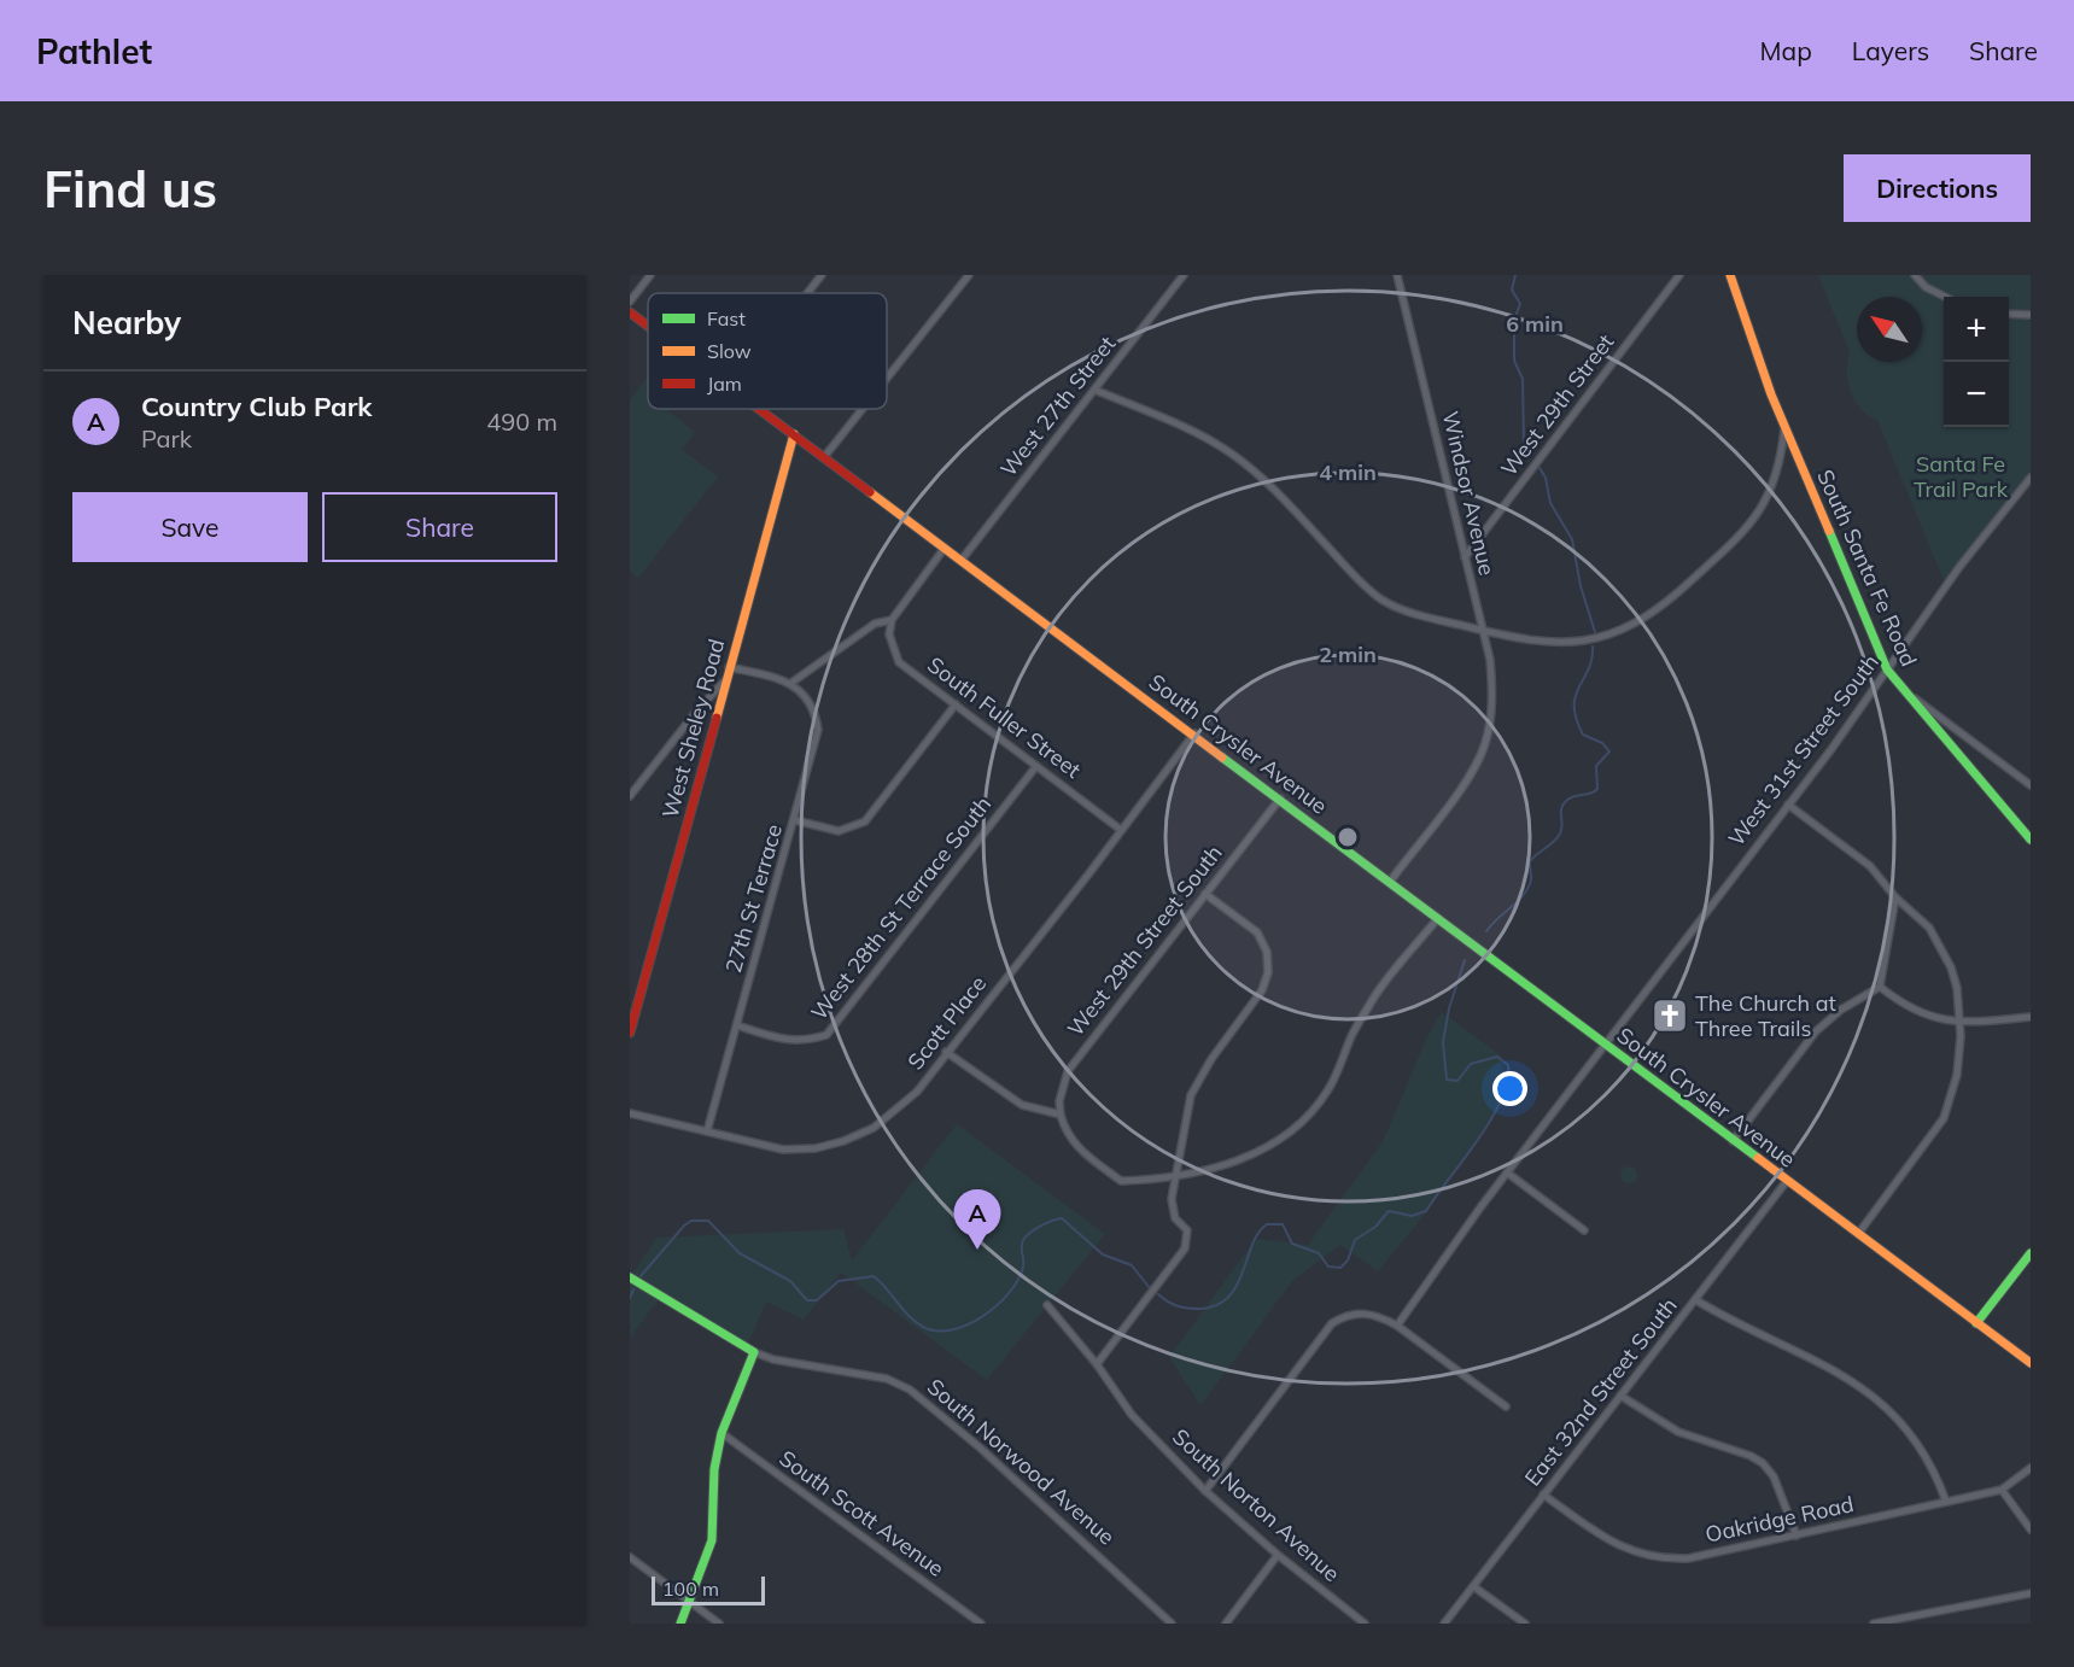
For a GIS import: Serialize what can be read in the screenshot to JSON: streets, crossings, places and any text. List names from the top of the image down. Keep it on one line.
{"streets":{"street":["West 29th Street","West 27th Street","Windsor Avenue","South Santa Fe Road","South Fuller Street","West Sheley Road","South Crysler Avenue","West 31st Street South","27th St Terrace","West 28th St Terrace South","West 29th Street South","Scott Place","East 32nd Street South","South Norwood Avenue","South Norton Avenue","South Scott Avenue","Oakridge Road"]},"crossings":[["West 29th Street","Windsor Avenue"],["West 27th Street","South Crysler Avenue"],["Windsor Avenue","South Crysler Avenue"],["South Santa Fe Road","West 31st Street South"],["South Fuller Street","West 28th St Terrace South"],["South Fuller Street","Scott Place"],["West Sheley Road","South Crysler Avenue"],["South Crysler Avenue","West 31st Street South"],["South Crysler Avenue","West 29th Street South"],["South Crysler Avenue","Scott Place"],["South Crysler Avenue","East 32nd Street South"],["27th St Terrace","West 28th St Terrace South"],["27th St Terrace","Scott Place"],["East 32nd Street South","Oakridge Road"]],"parks":["Santa Fe Trail Park"],"places":{"church":["The Church at Three Trails"]},"legend":["Fast","Slow","Jam"],"scale_bar":"100 m","north":"top left","page":{"header":"Pathlet","nav":["Map","Layers","Share"],"buttons":["Directions",["Save","Share"]],"title":"Find us","heading":"Nearby","map_buttons":["+","−"],"list":[{"mark":"A","name":"Country Club Park","note":"Park","value":"490 m"}],"pins":"A","scale":"100 m"},"rings":["6 min","4 min","2 min"]}
